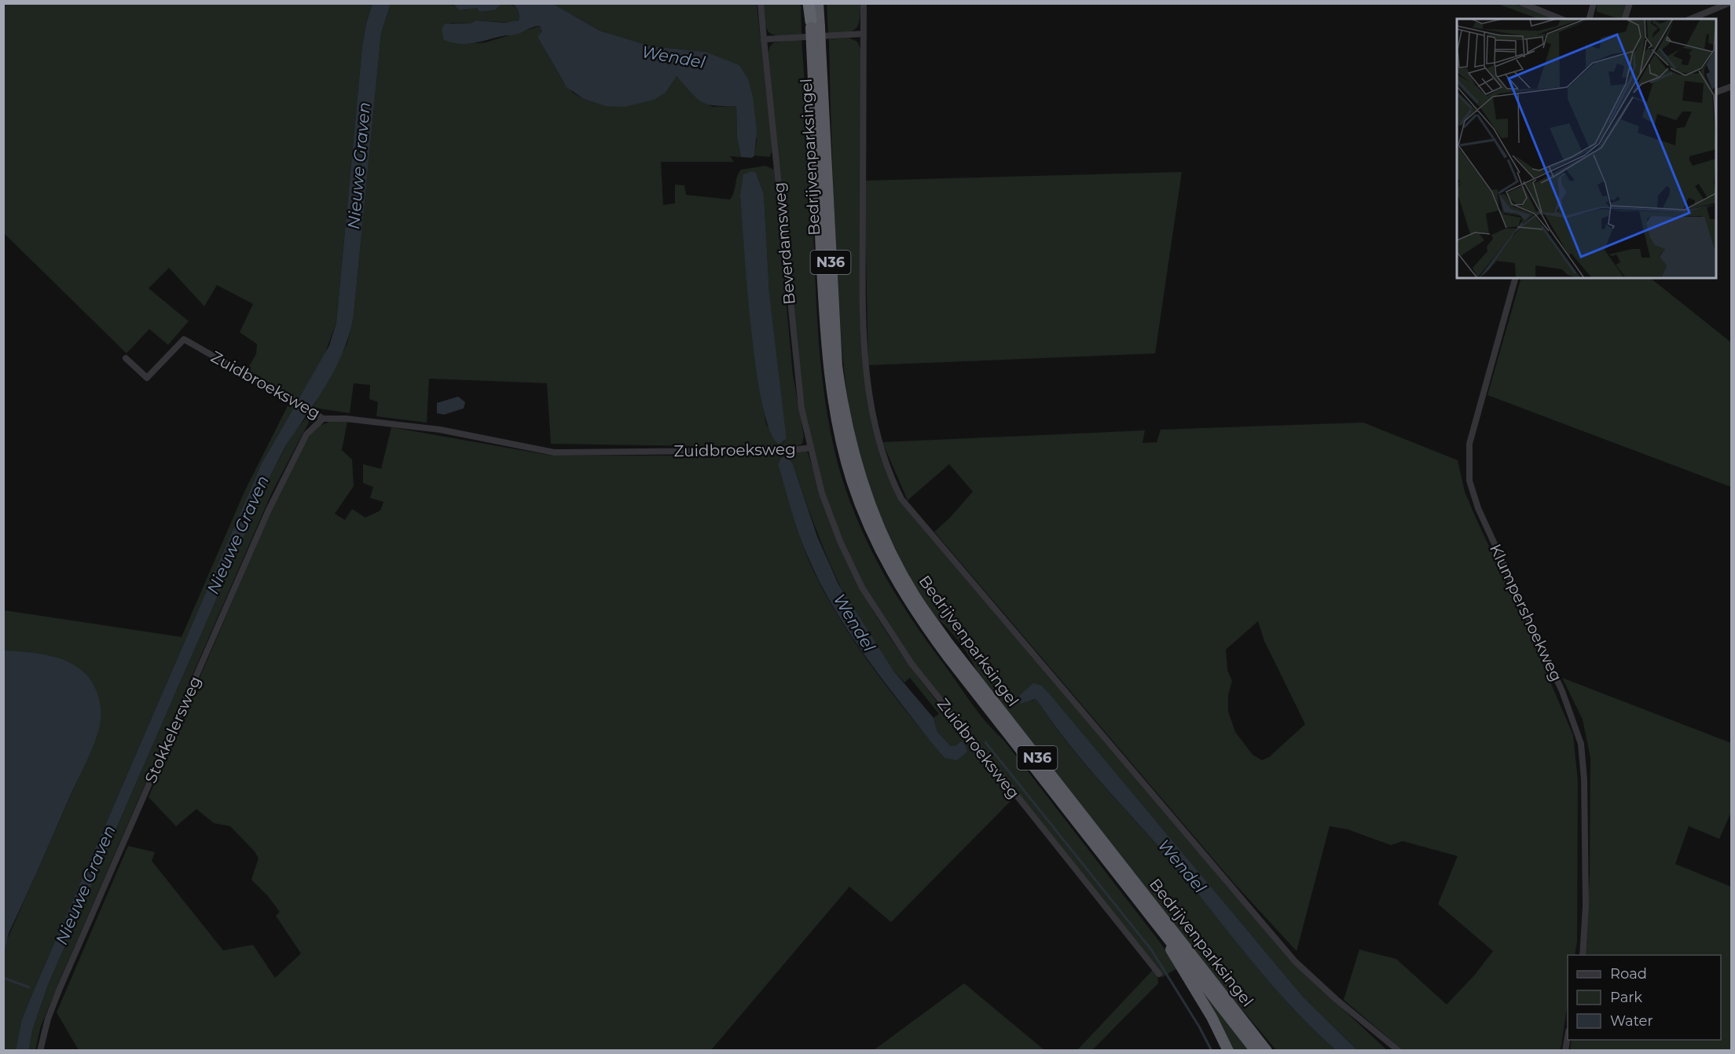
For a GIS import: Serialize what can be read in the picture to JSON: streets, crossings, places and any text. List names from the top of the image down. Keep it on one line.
{"streets":{"highway":["Bedrijvenparksingel","N36"],"street":["Beverdamsweg","Zuidbroeksweg","Klumpershoekweg","Stokkelersweg"]},"crossings":[["Bedrijvenparksingel","N36"],["Beverdamsweg","Zuidbroeksweg"],["Zuidbroeksweg","Stokkelersweg"]],"water":["Wendel","Nieuwe Graven"],"legend":["Road","Park","Water"]}
